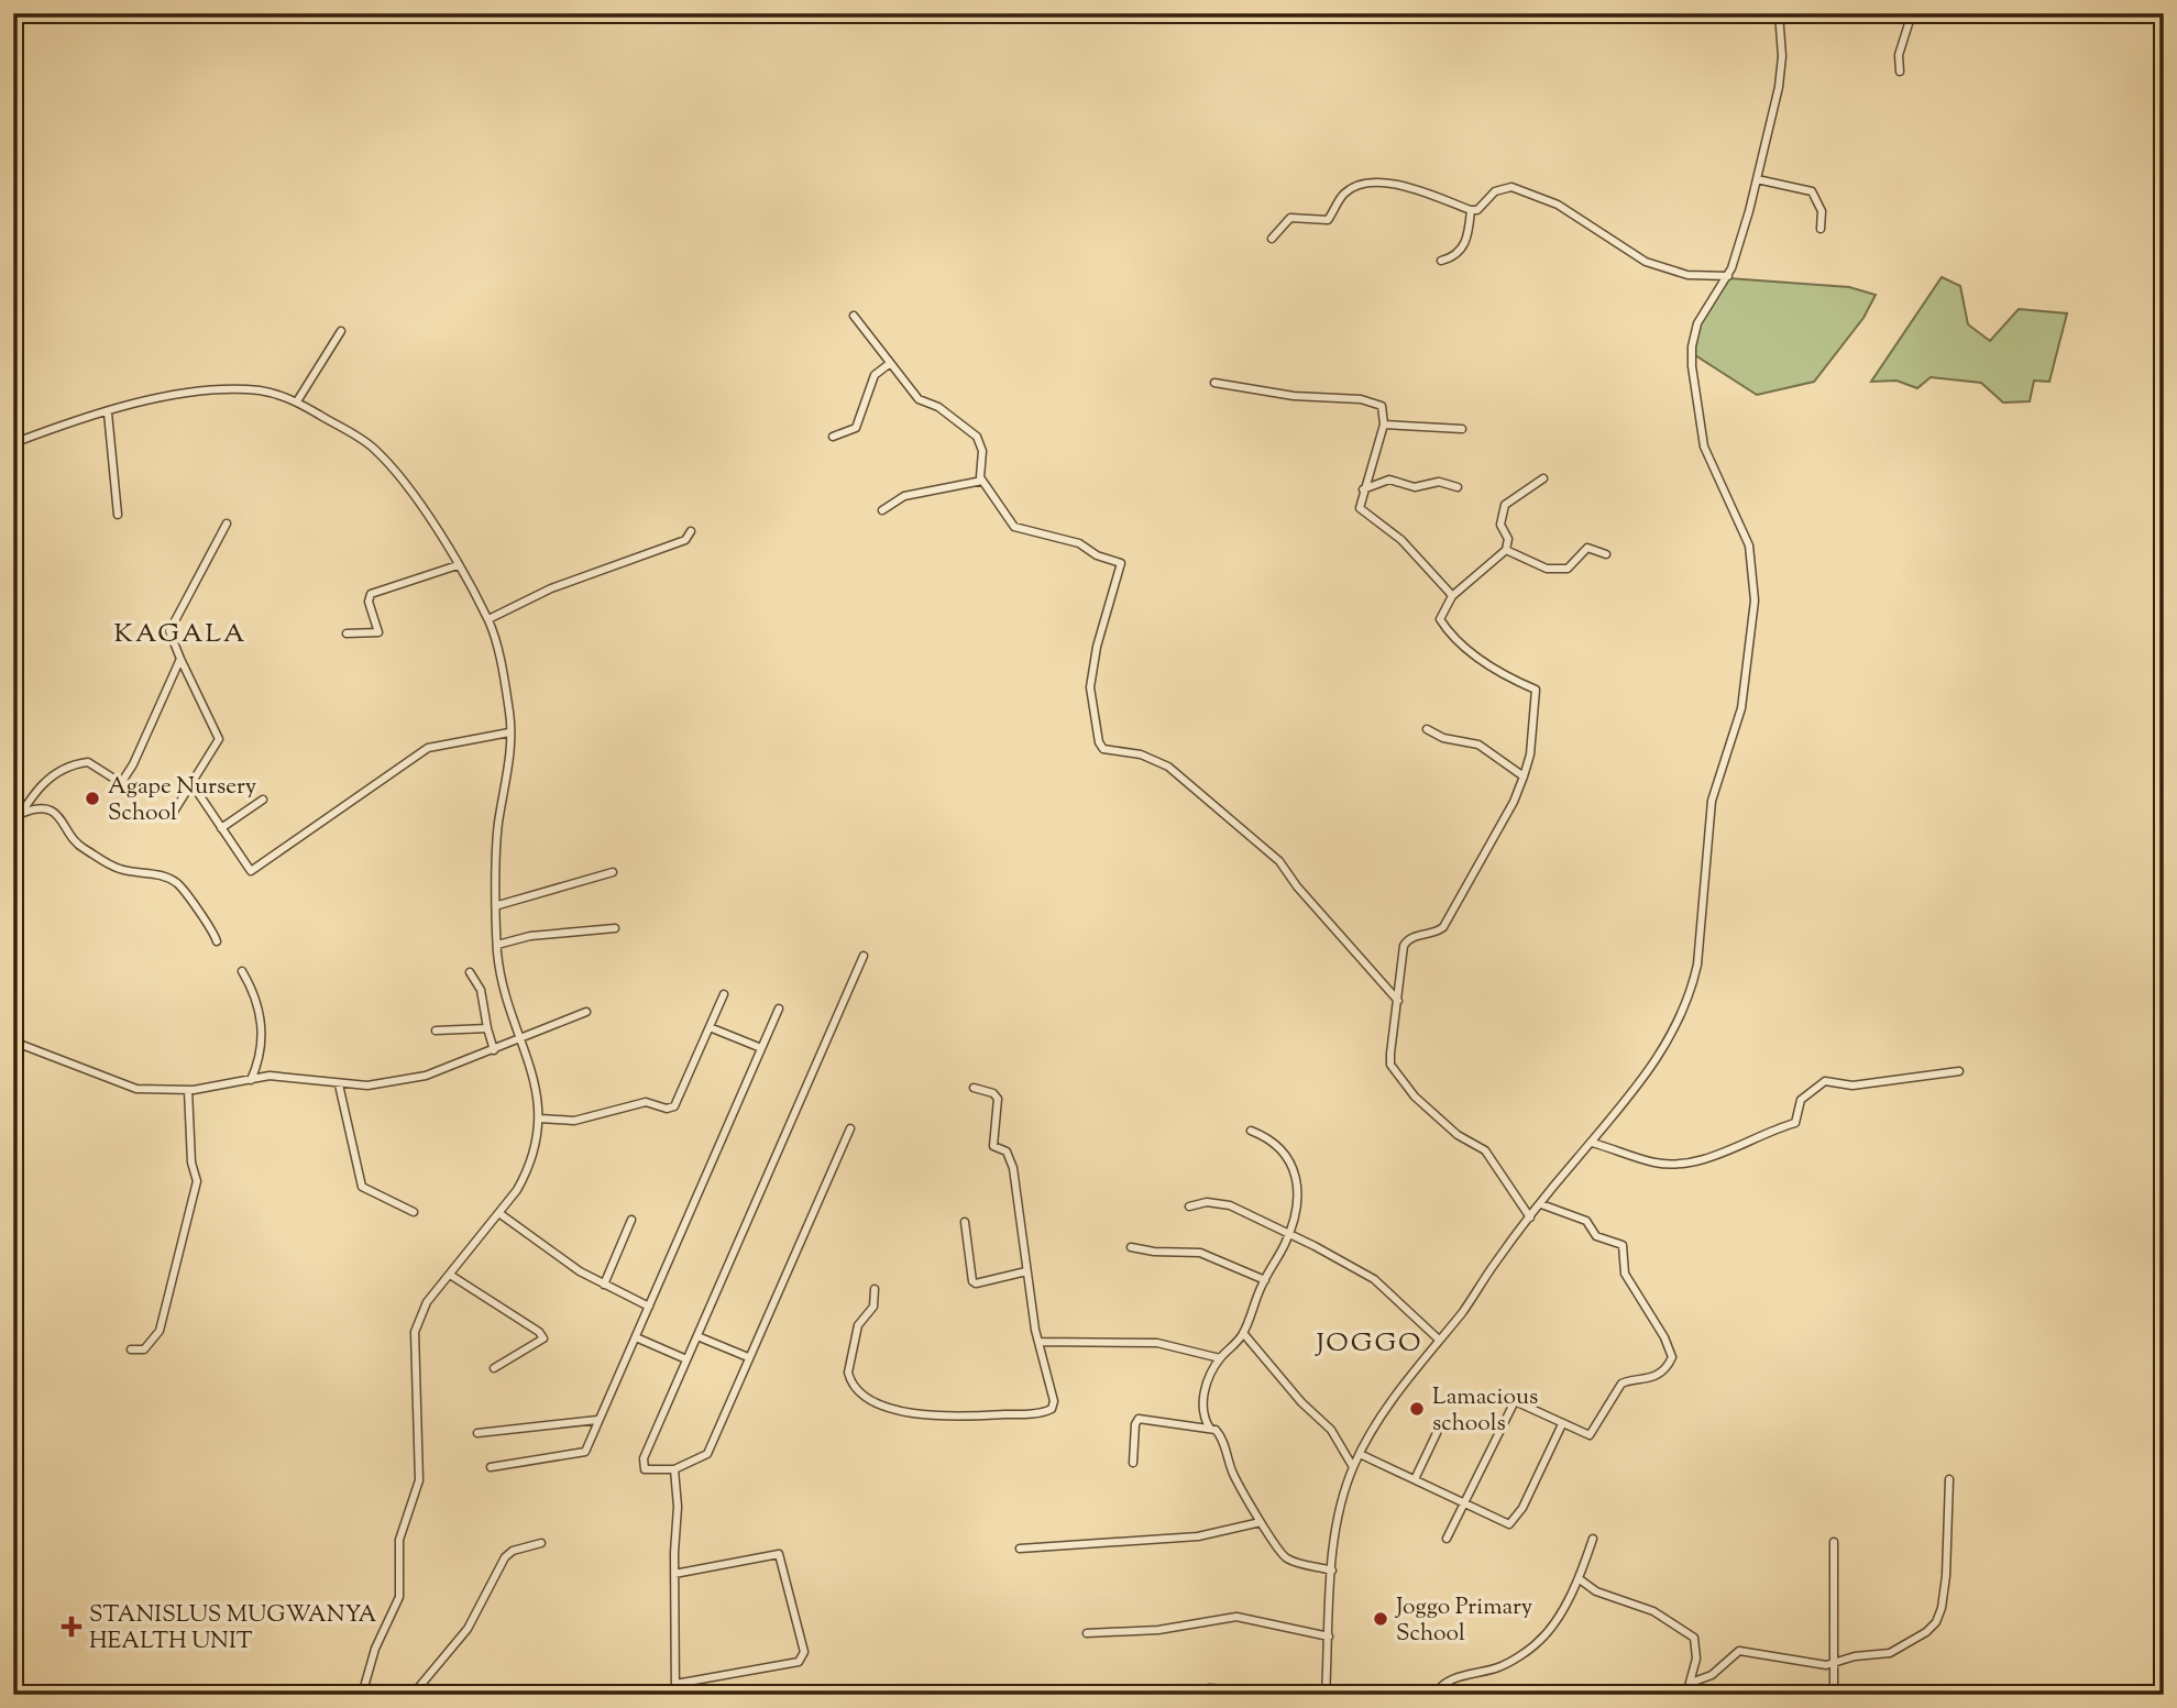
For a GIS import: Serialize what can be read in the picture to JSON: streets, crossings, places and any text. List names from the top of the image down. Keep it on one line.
{"districts":["KAGALA","JOGGO"],"places":{"other":["Agape Nursery School","Lamacious schools","Joggo Primary School"],"health":["STANISLUS MUGWANYA HEALTH UNIT"]}}
